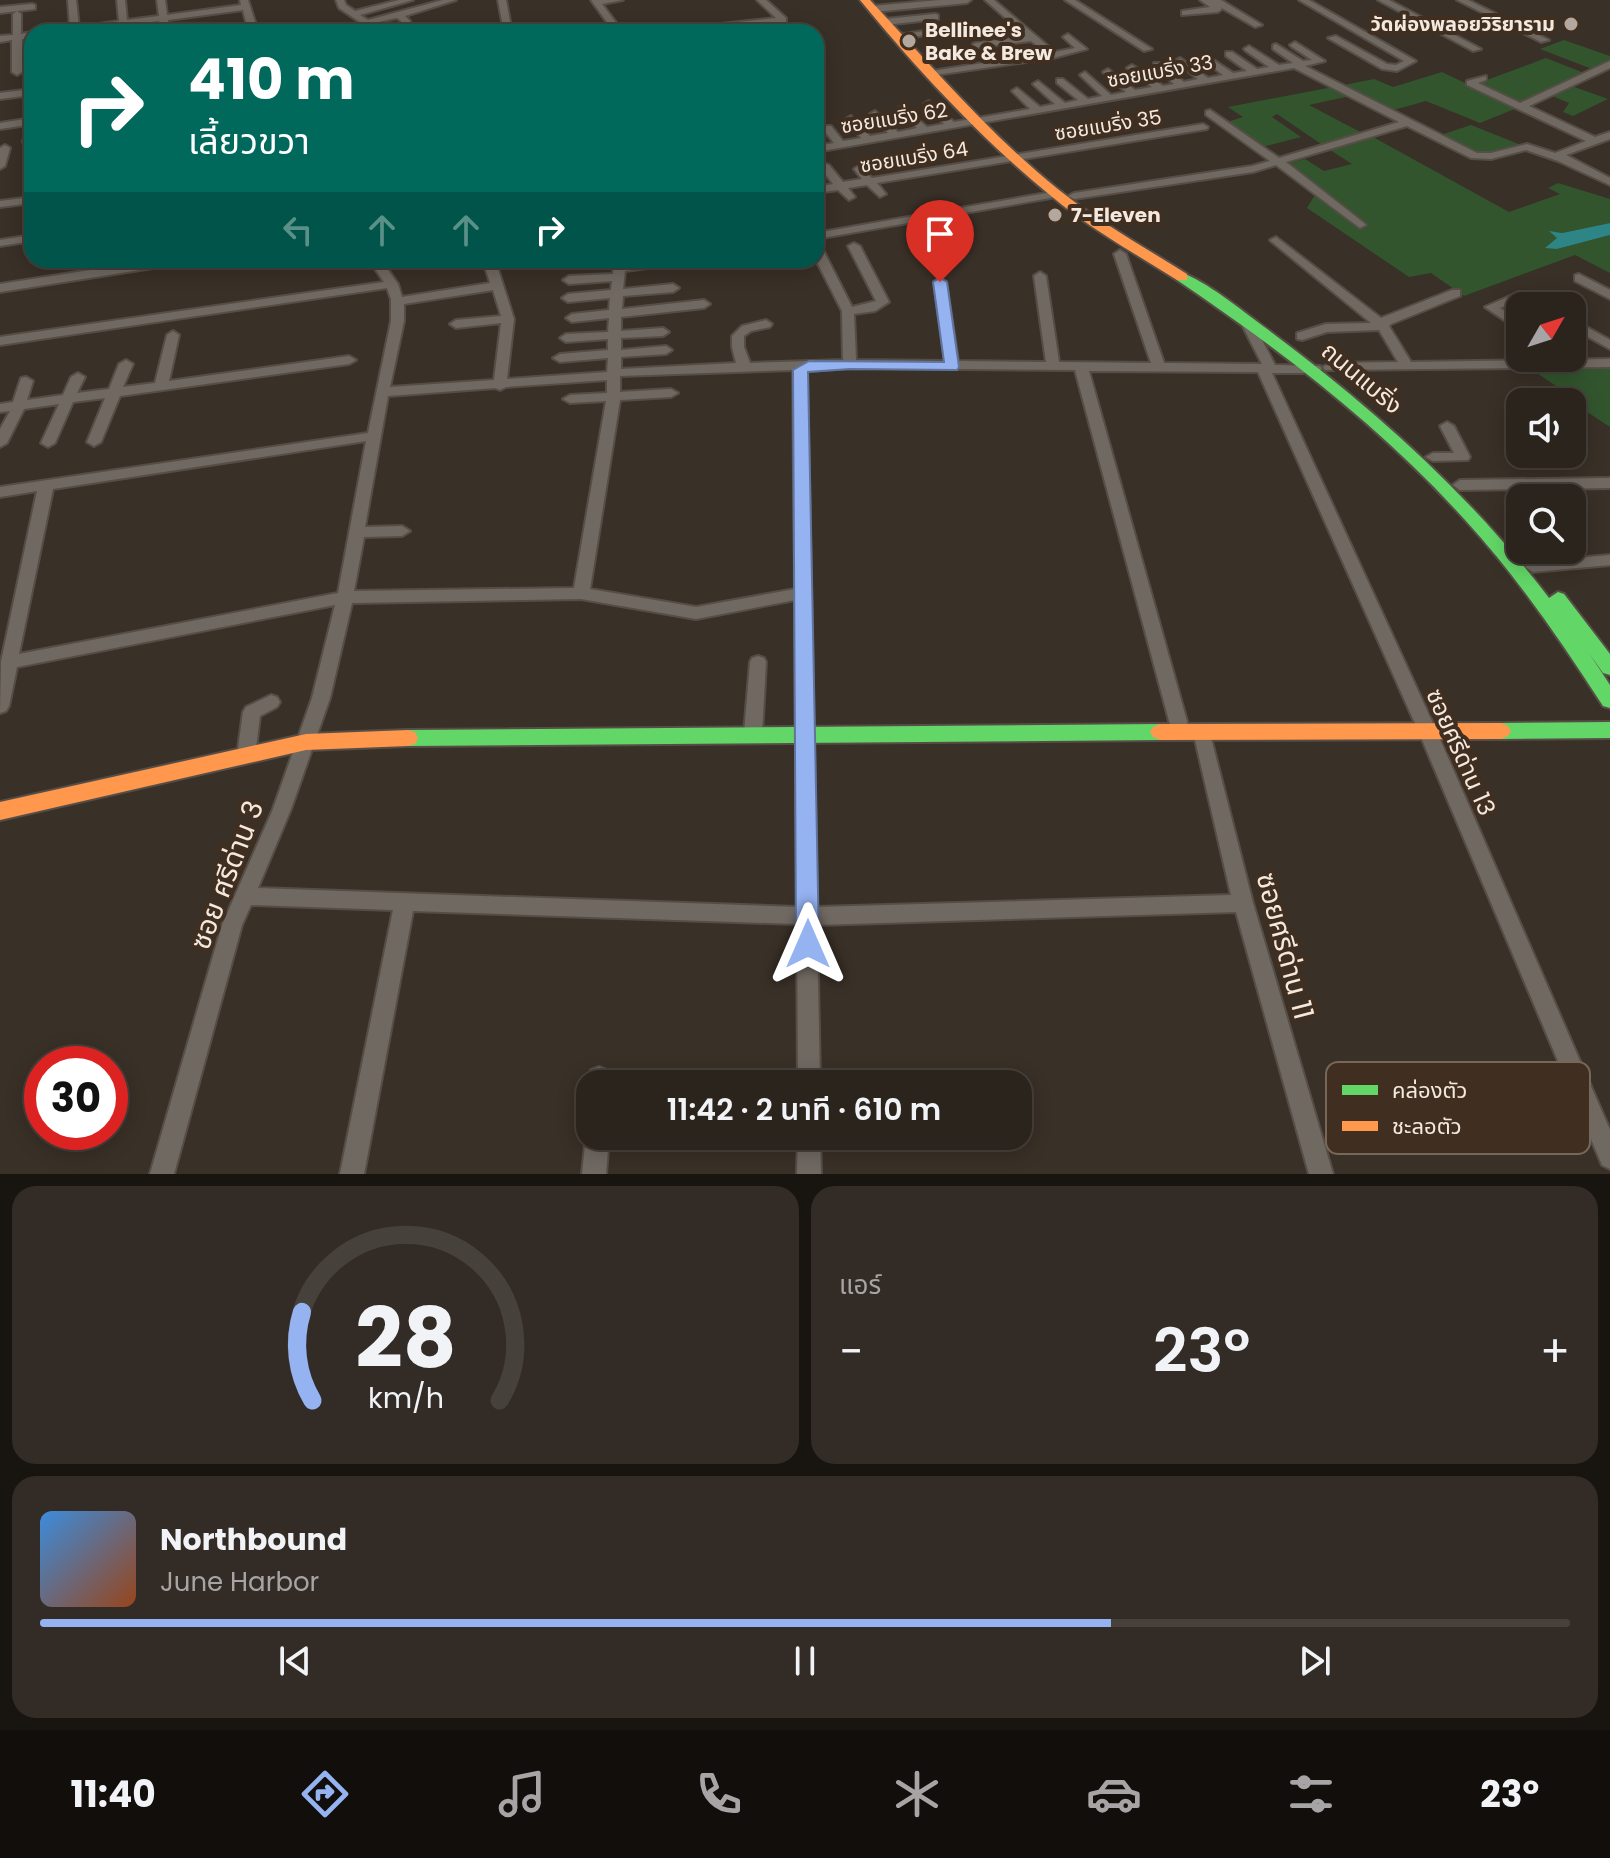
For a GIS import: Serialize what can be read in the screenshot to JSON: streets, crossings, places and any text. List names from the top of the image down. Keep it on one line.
{"streets":{"main road":["ถนนแบริ่ง"],"street":["ซอยแบริ่ง 33","ซอยแบริ่ง 62","ซอยแบริ่ง 35","ซอยแบริ่ง 64","ซอยศรีด่าน 13","ซอย ศรีด่าน 3","ซอยศรีด่าน 11"]},"crossings":[["ซอยแบริ่ง 33","ซอยแบริ่ง 62"],["ซอยแบริ่ง 33","ถนนแบริ่ง"],["ซอยแบริ่ง 62","ถนนแบริ่ง"],["ซอยแบริ่ง 35","ซอยแบริ่ง 64"],["ซอยแบริ่ง 35","ถนนแบริ่ง"],["ซอยแบริ่ง 64","ถนนแบริ่ง"],["ถนนแบริ่ง","ซอยศรีด่าน 13"]],"places":["วัดผ่องพลอยวิริยาราม","Bellinee's Bake & Brew","7-Eleven"],"legend":["คล่องตัว","ชะลอตัว"],"north":"top right","page":{"turn":["410 m","เลี้ยวขวา"],"limit":"30","trip":"11:42 · 2 นาที · 610 m","tile":"แอร์","heat":["−","23°","+"],"song":["Northbound","June Harbor"],"tabs":["11:40","23°"],"gauge":["28","km/h"]}}
